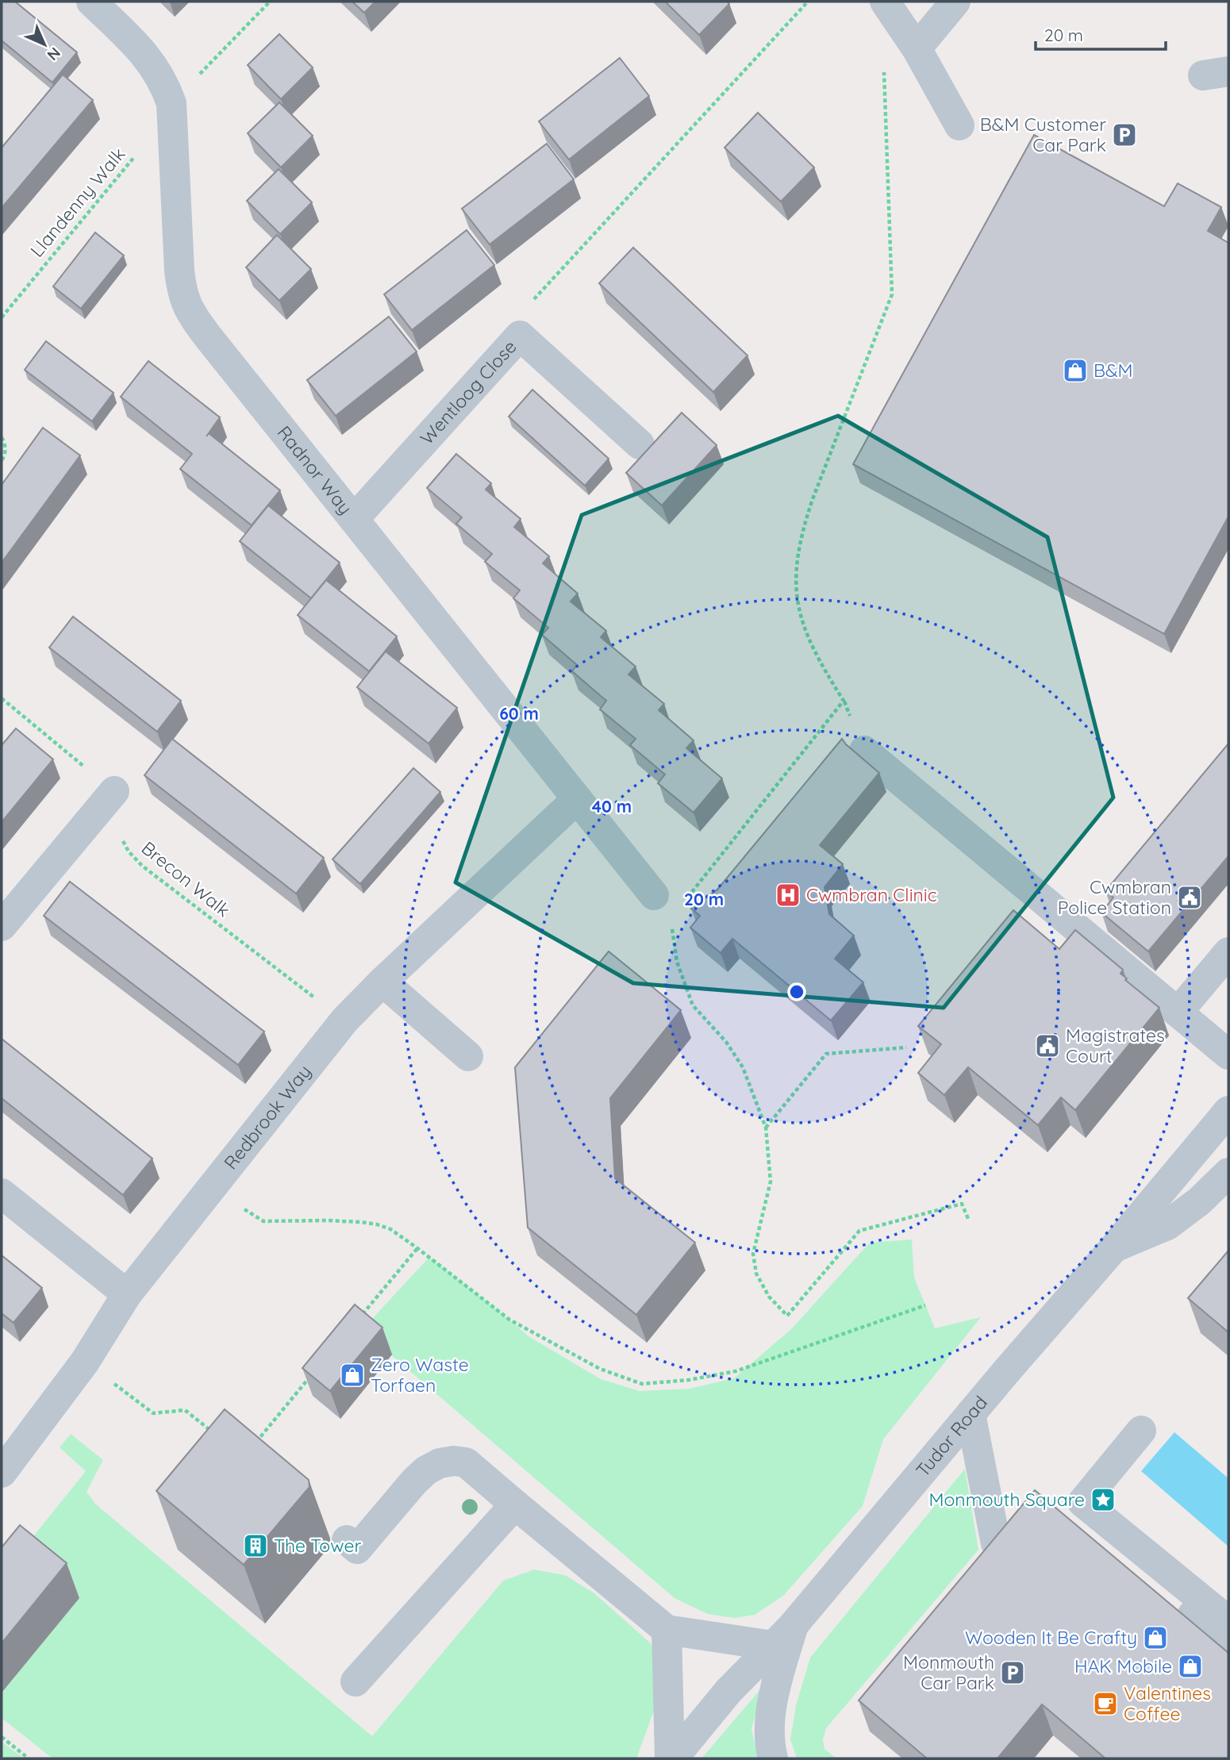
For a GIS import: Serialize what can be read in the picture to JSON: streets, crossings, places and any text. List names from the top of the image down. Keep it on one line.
{"streets":{"street":["Wentloog Close","Radnor Way","Redbrook Way","Tudor Road"],"path":["Llandenny Walk","Brecon Walk"]},"crossings":[["Wentloog Close","Radnor Way"],["Radnor Way","Redbrook Way"],["Brecon Walk","Redbrook Way"]],"places":{"parking":["B&M Customer Car Park","Monmouth Car Park"],"shop":["B&M","Zero Waste Torfaen","Wooden It Be Crafty","HAK Mobile"],"hospital":["Cwmbran Clinic"],"public building":["Cwmbran Police Station","Magistrates Court"],"place":["Monmouth Square"],"building":["The Tower"],"cafe":["Valentines Coffee"]},"scale_bar":"20 m","north":"bottom right","rings":["60 m","40 m","20 m"]}
